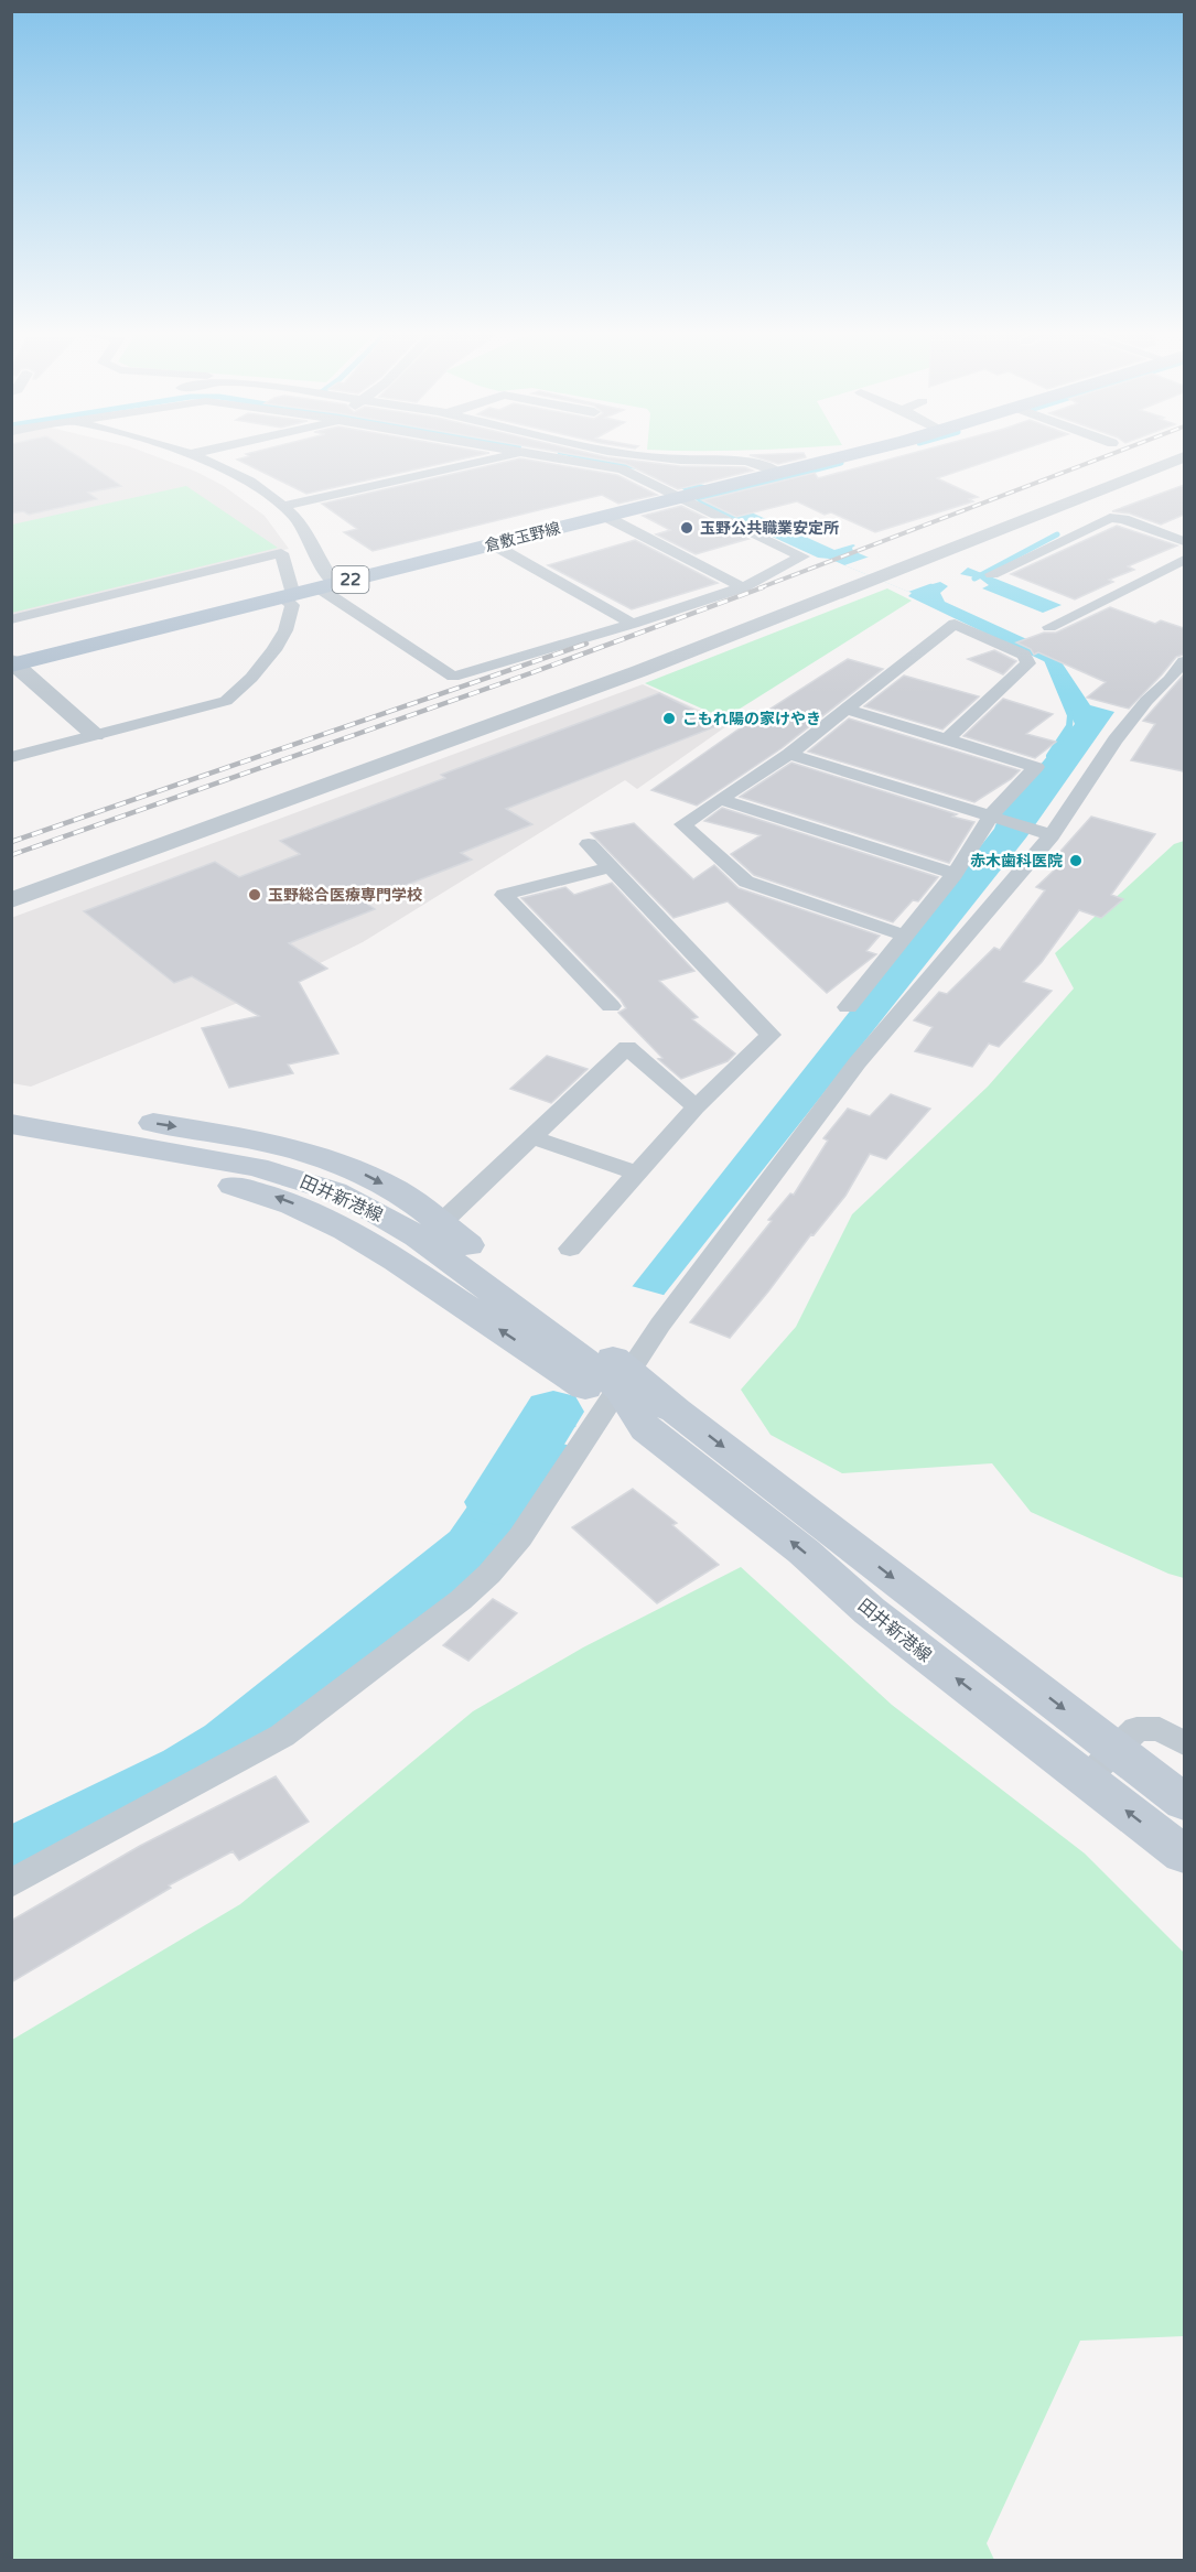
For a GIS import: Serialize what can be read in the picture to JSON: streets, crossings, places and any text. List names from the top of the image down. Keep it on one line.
{"streets":{"main road":["倉敷玉野線","22","田井新港線"]},"places":["玉野公共職業安定所","こもれ陽の家けやき","赤木歯科医院","玉野総合医療専門学校"]}
